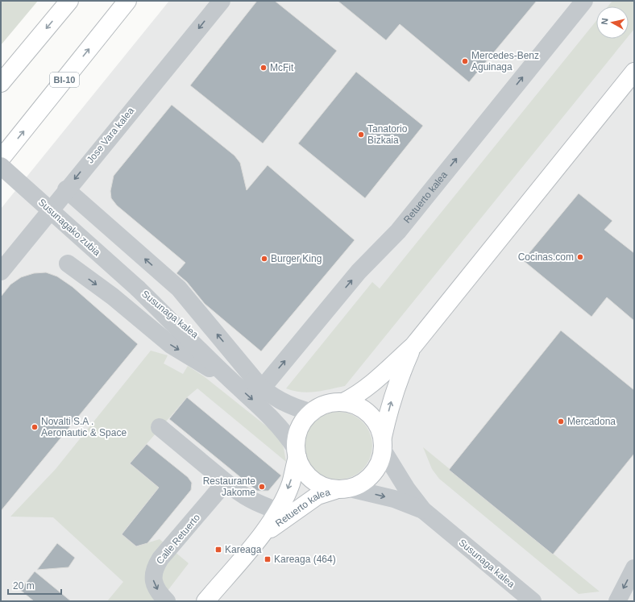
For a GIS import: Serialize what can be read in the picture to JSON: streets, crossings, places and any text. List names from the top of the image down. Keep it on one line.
{"streets":{"main road":["BI-10","Retuerto kalea"],"street":["Jose Vara kalea","Susunagako zubia","Susunaga kalea","Calle Retuerto"]},"crossings":[["Jose Vara kalea","Susunaga kalea"],["Retuerto kalea","Susunaga kalea"],["Susunagako zubia","Susunaga kalea"]],"one_way":["Jose Vara kalea","Calle Retuerto"],"places":{"other":["Mercedes-Benz Aguinaga","McFit","Tanatorio Bizkaia","Cocinas.com","Burger King","Mercadona","Novalti S.A . Aeronautic & Space","Restaurante Jakome"],"transit":["Kareaga","Kareaga (464)"]},"scale_bar":"20 m","north":"left"}
